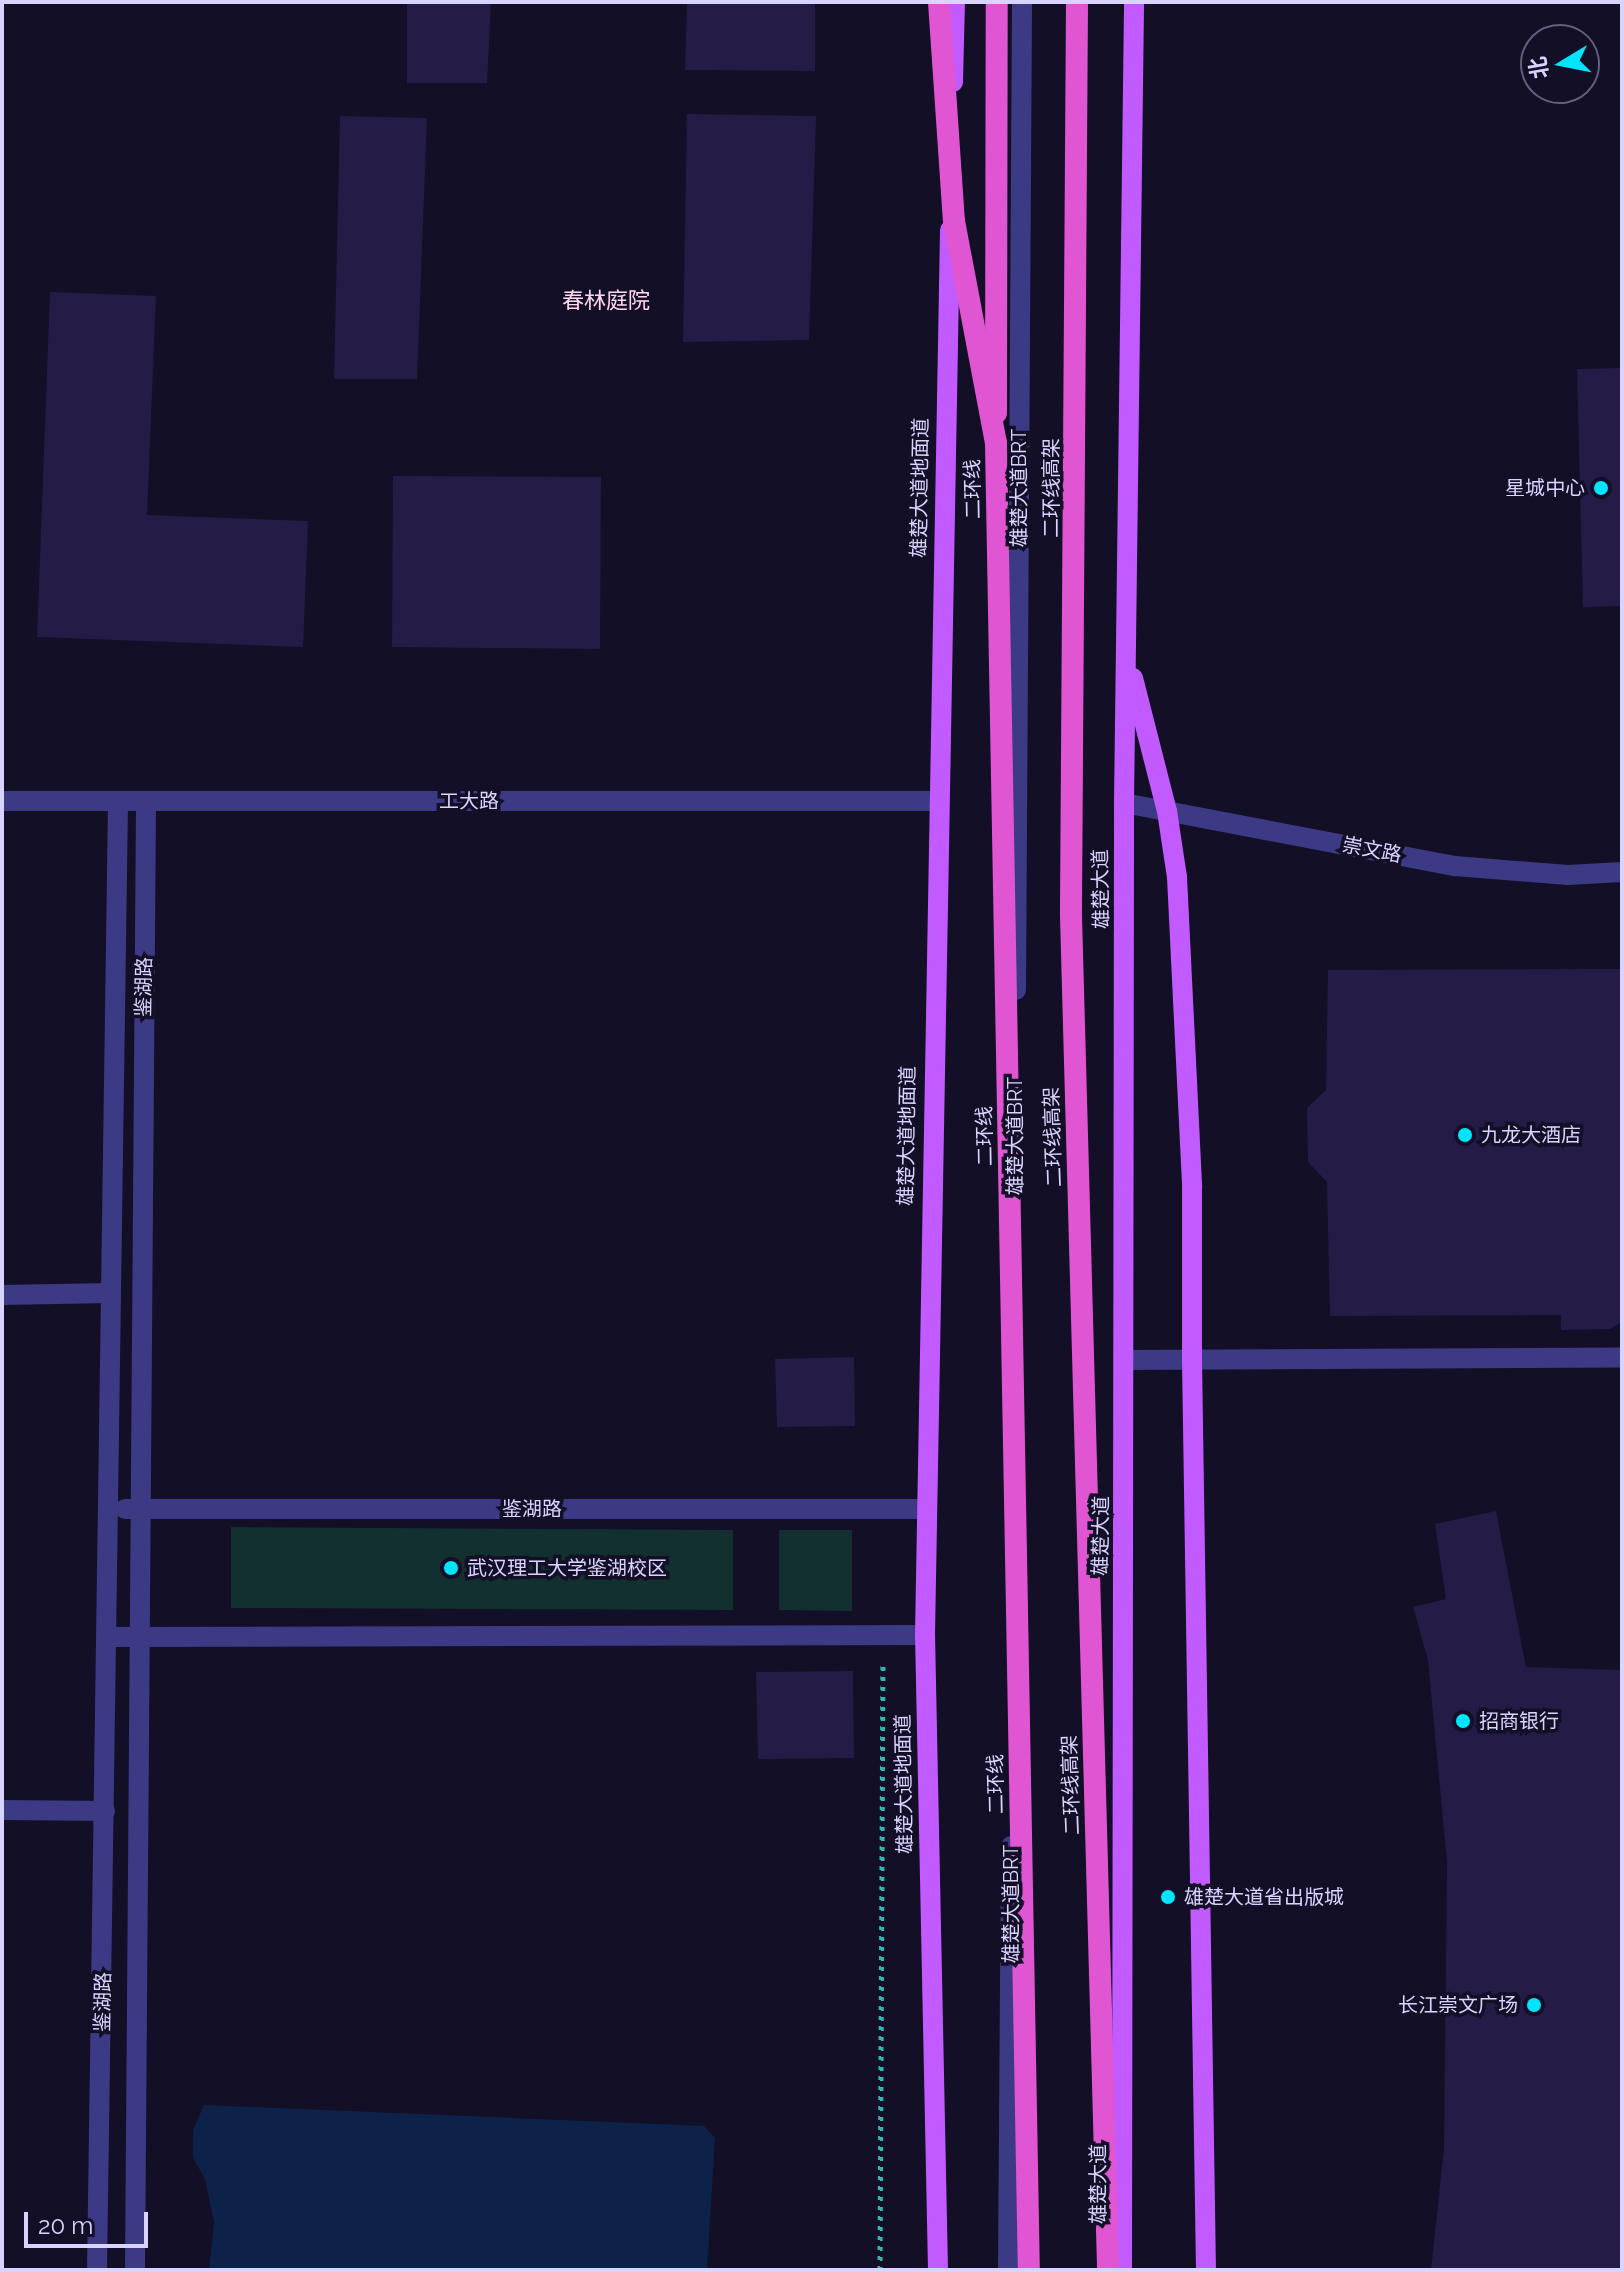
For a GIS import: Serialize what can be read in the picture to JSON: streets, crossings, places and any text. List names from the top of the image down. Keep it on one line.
{"streets":{"highway":["二环线高架","二环线"],"main road":["雄楚大道地面道","雄楚大道"],"street":["雄楚大道BRT","工大路","崇文路","鉴湖路"]},"crossings":[["雄楚大道地面道","工大路"],["雄楚大道地面道","鉴湖路"],["工大路","鉴湖路"],["崇文路","雄楚大道"]],"districts":["春林庭院"],"places":["星城中心","九龙大酒店","武汉理工大学鉴湖校区","招商银行","雄楚大道省出版城","长江崇文广场"],"scale_bar":"20 m","north":"left"}
